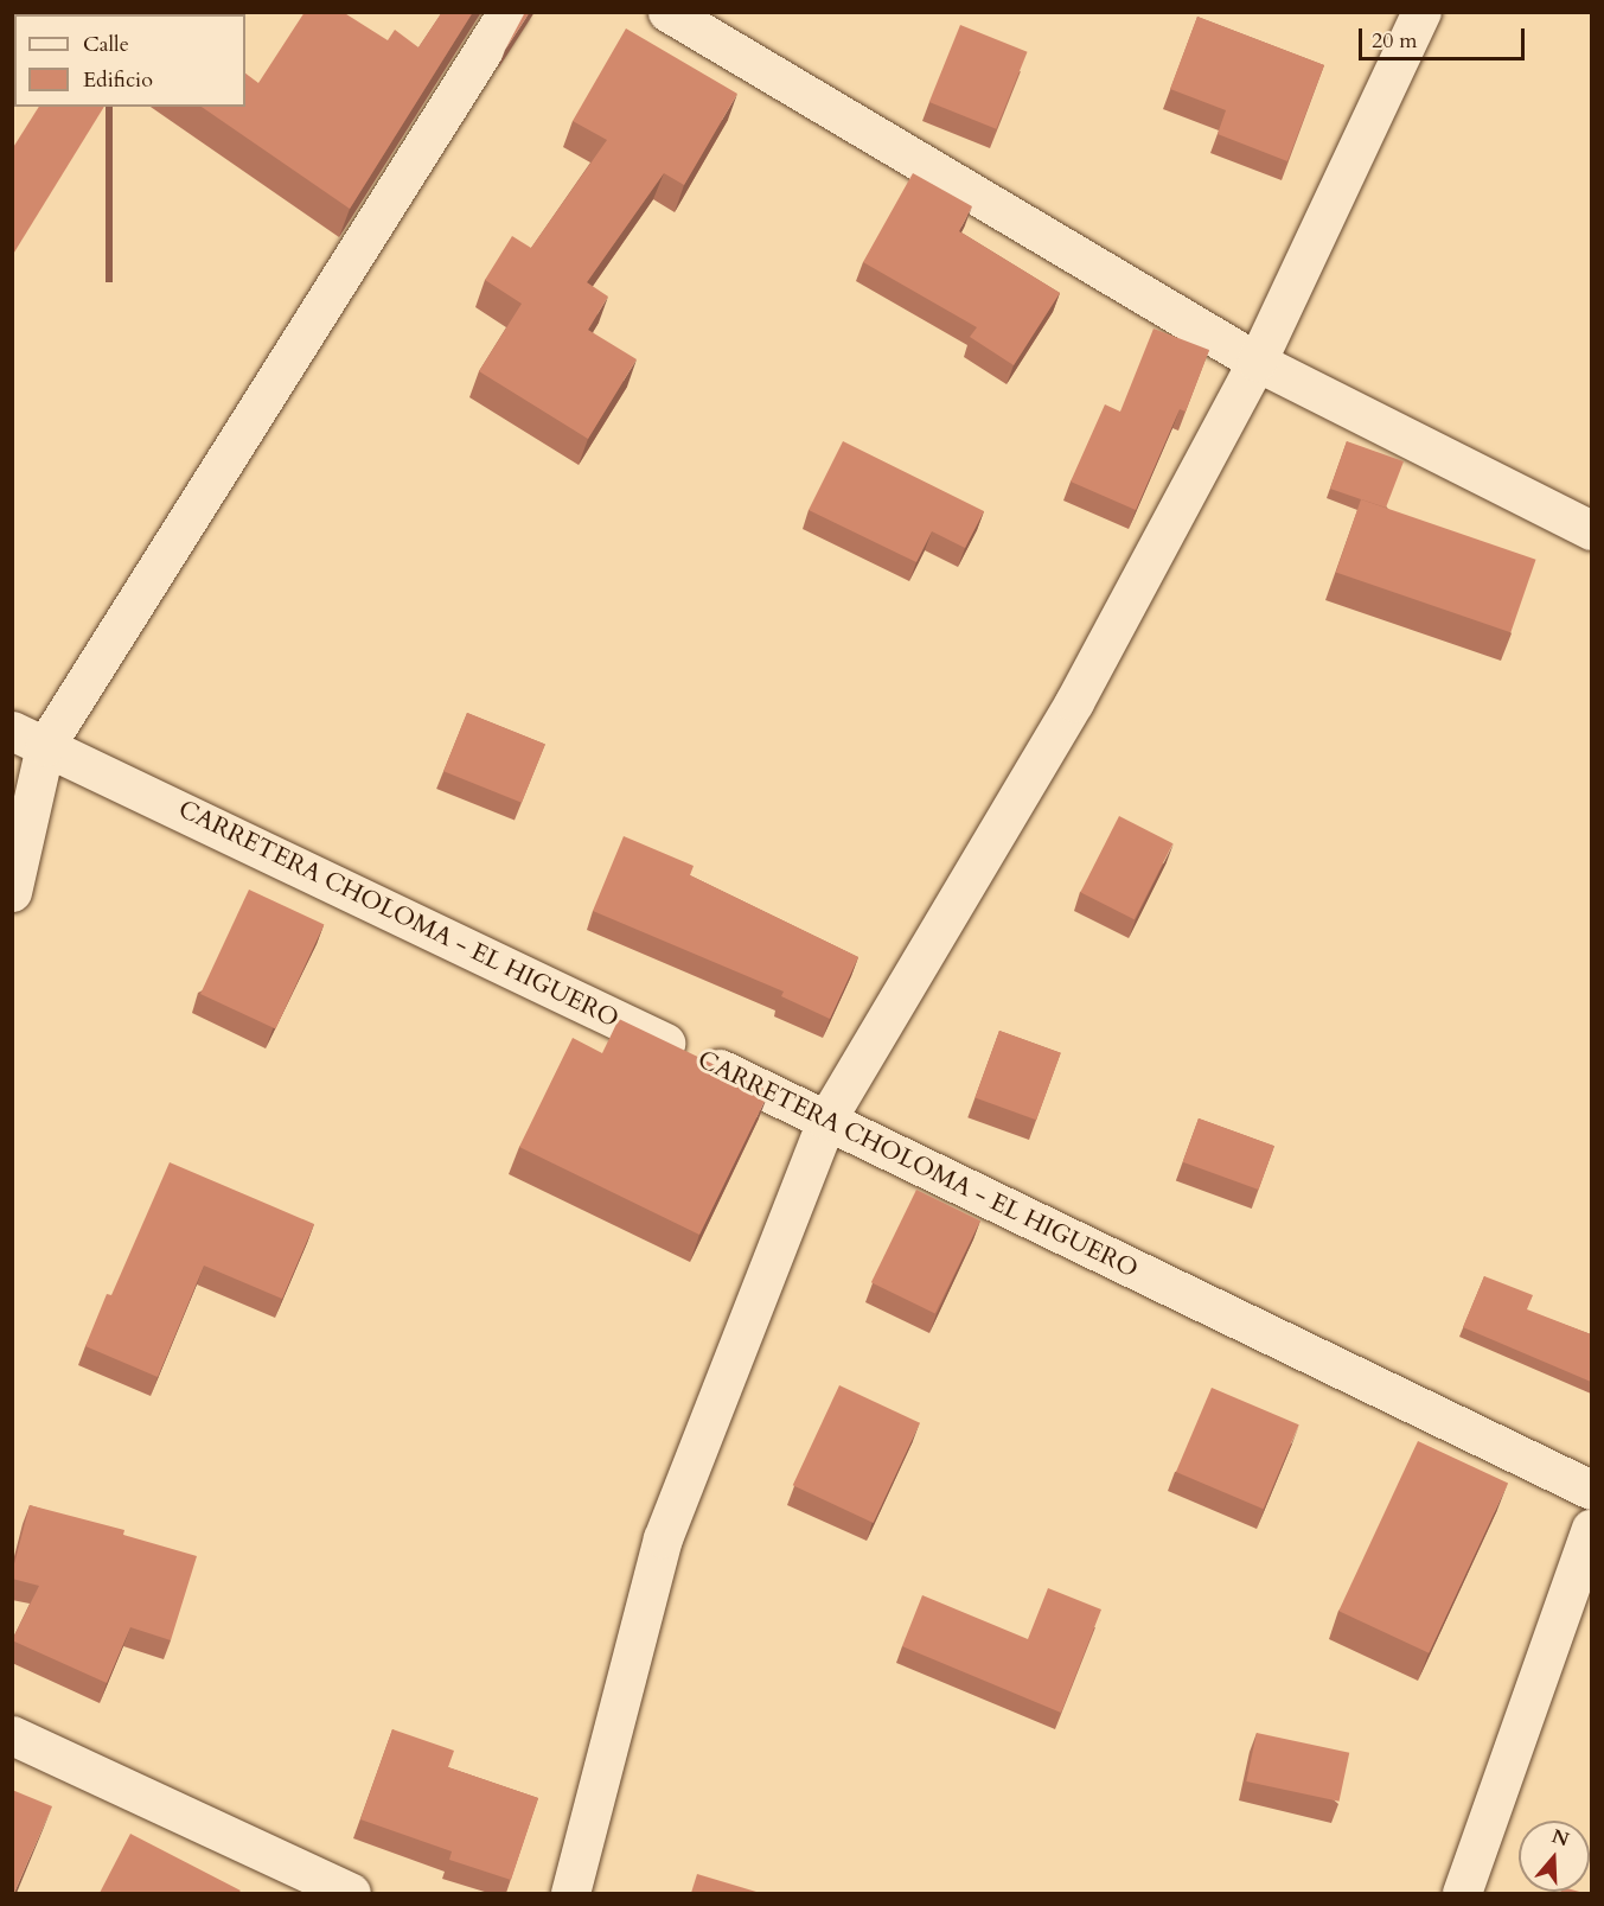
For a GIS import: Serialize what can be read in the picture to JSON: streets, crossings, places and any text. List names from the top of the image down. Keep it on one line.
{"streets":{"street":["CARRETERA CHOLOMA - EL HIGUERO"]},"legend":["Calle","Edificio"],"scale_bar":"20 m","north":"top"}
